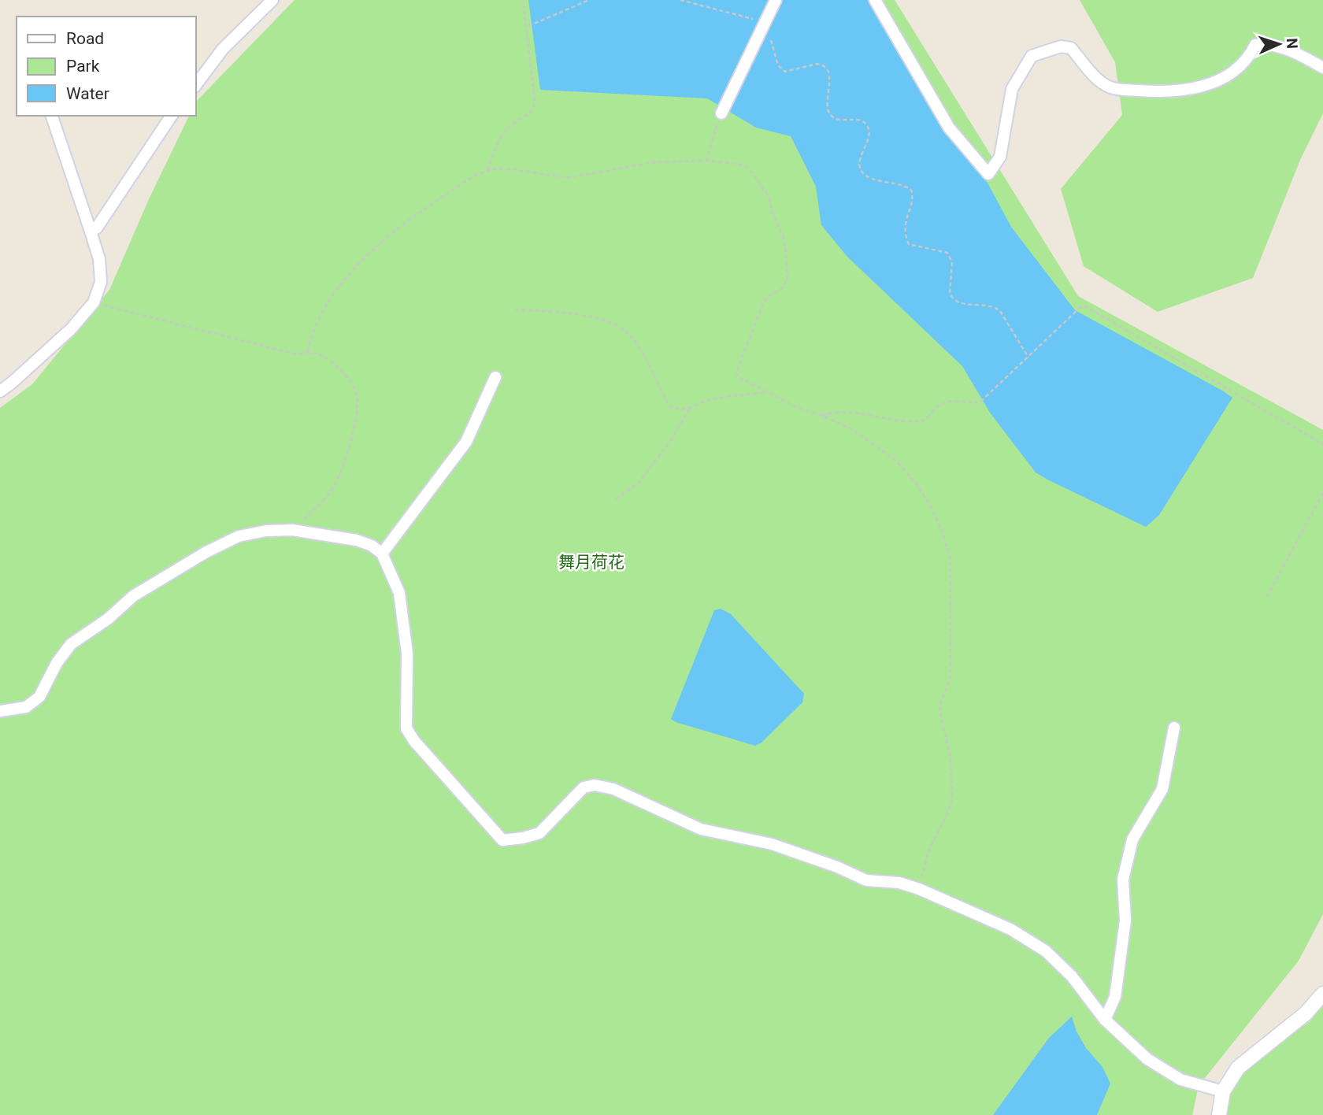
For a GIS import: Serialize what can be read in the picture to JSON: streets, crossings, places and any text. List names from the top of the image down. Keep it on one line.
{"parks":["舞月荷花"],"legend":["Road","Park","Water"],"north":"right"}
